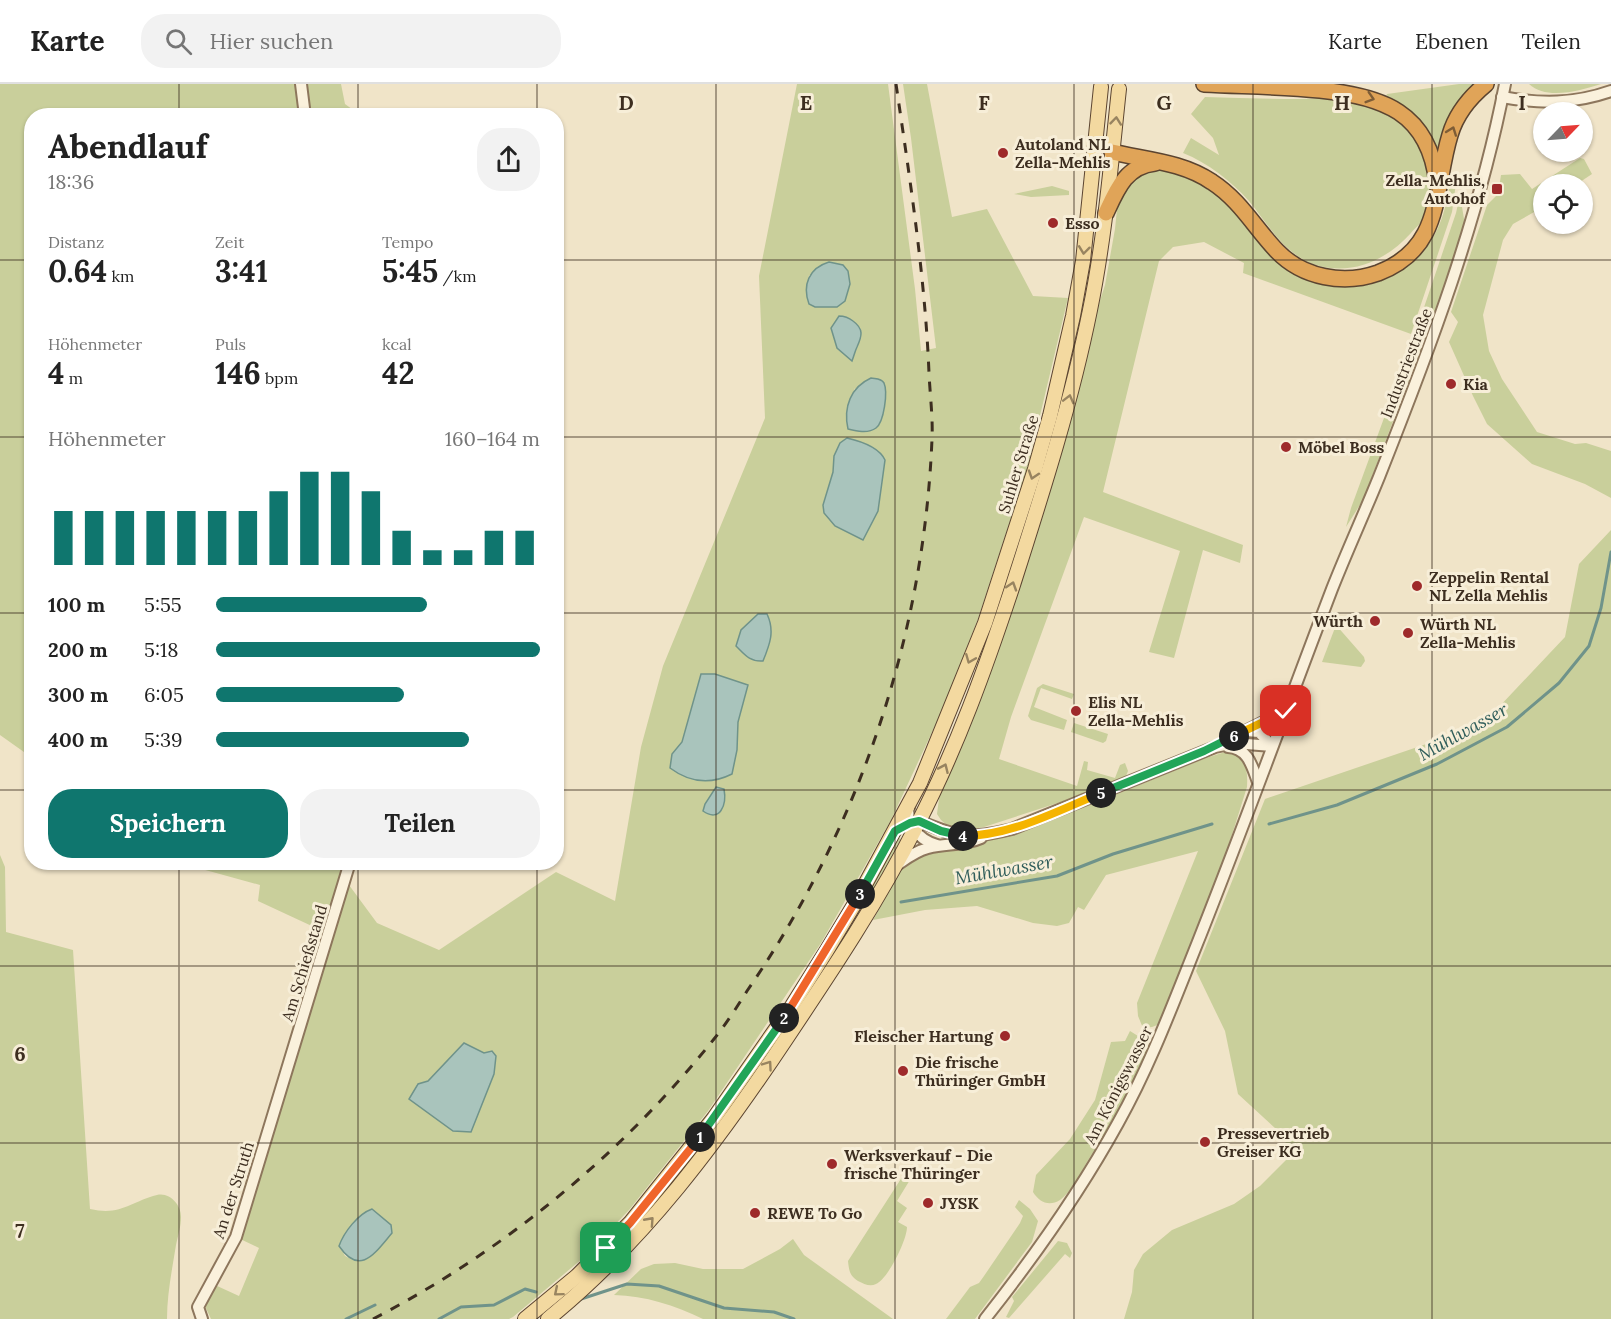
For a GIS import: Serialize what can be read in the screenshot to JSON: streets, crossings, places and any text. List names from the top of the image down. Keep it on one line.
{"streets":{"main road":["Suhler Straße"],"street":["Industriestraße","Am Schießstand","Am Königswasser","An der Struth"]},"crossings":[["Industriestraße","Am Königswasser"],["Am Schießstand","An der Struth"]],"water":["Mühlwasser"],"places":{"other":["Autoland NL Zella-Mehlis","Esso","Kia","Möbel Boss","Zeppelin Rental NL Zella Mehlis","Würth","Würth NL Zella-Mehlis","Elis NL Zella-Mehlis","Fleischer Hartung","Die frische Thüringer GmbH","Pressevertrieb Greiser KG","Werksverkauf - Die frische Thüringer","JYSK","REWE To Go"],"transit":["Zella-Mehlis, Autohof"]},"north":"top right","page":{"header":"Karte","search":"Hier suchen","nav":["Karte","Ebenen","Teilen"],"heading":["Abendlauf","18:36"],"stats":[["Distanz","0.64 km"],["Zeit","3:41"],["Tempo","5:45 /km"],["Höhenmeter","4 m"],["Puls","146 bpm"],["kcal","42"]],"chart":["Höhenmeter","160–164 m"],"list":[{"name":"100 m","note":"5:55"},{"name":"200 m","note":"5:18"},{"name":"300 m","note":"6:05"},{"name":"400 m","note":"5:39"}],"pins":["6","5","4","3","2","1"],"buttons":["Speichern","Teilen"]},"grid":{"columns":["D","E","F","G","H","I"],"rows":["6","7"]}}
